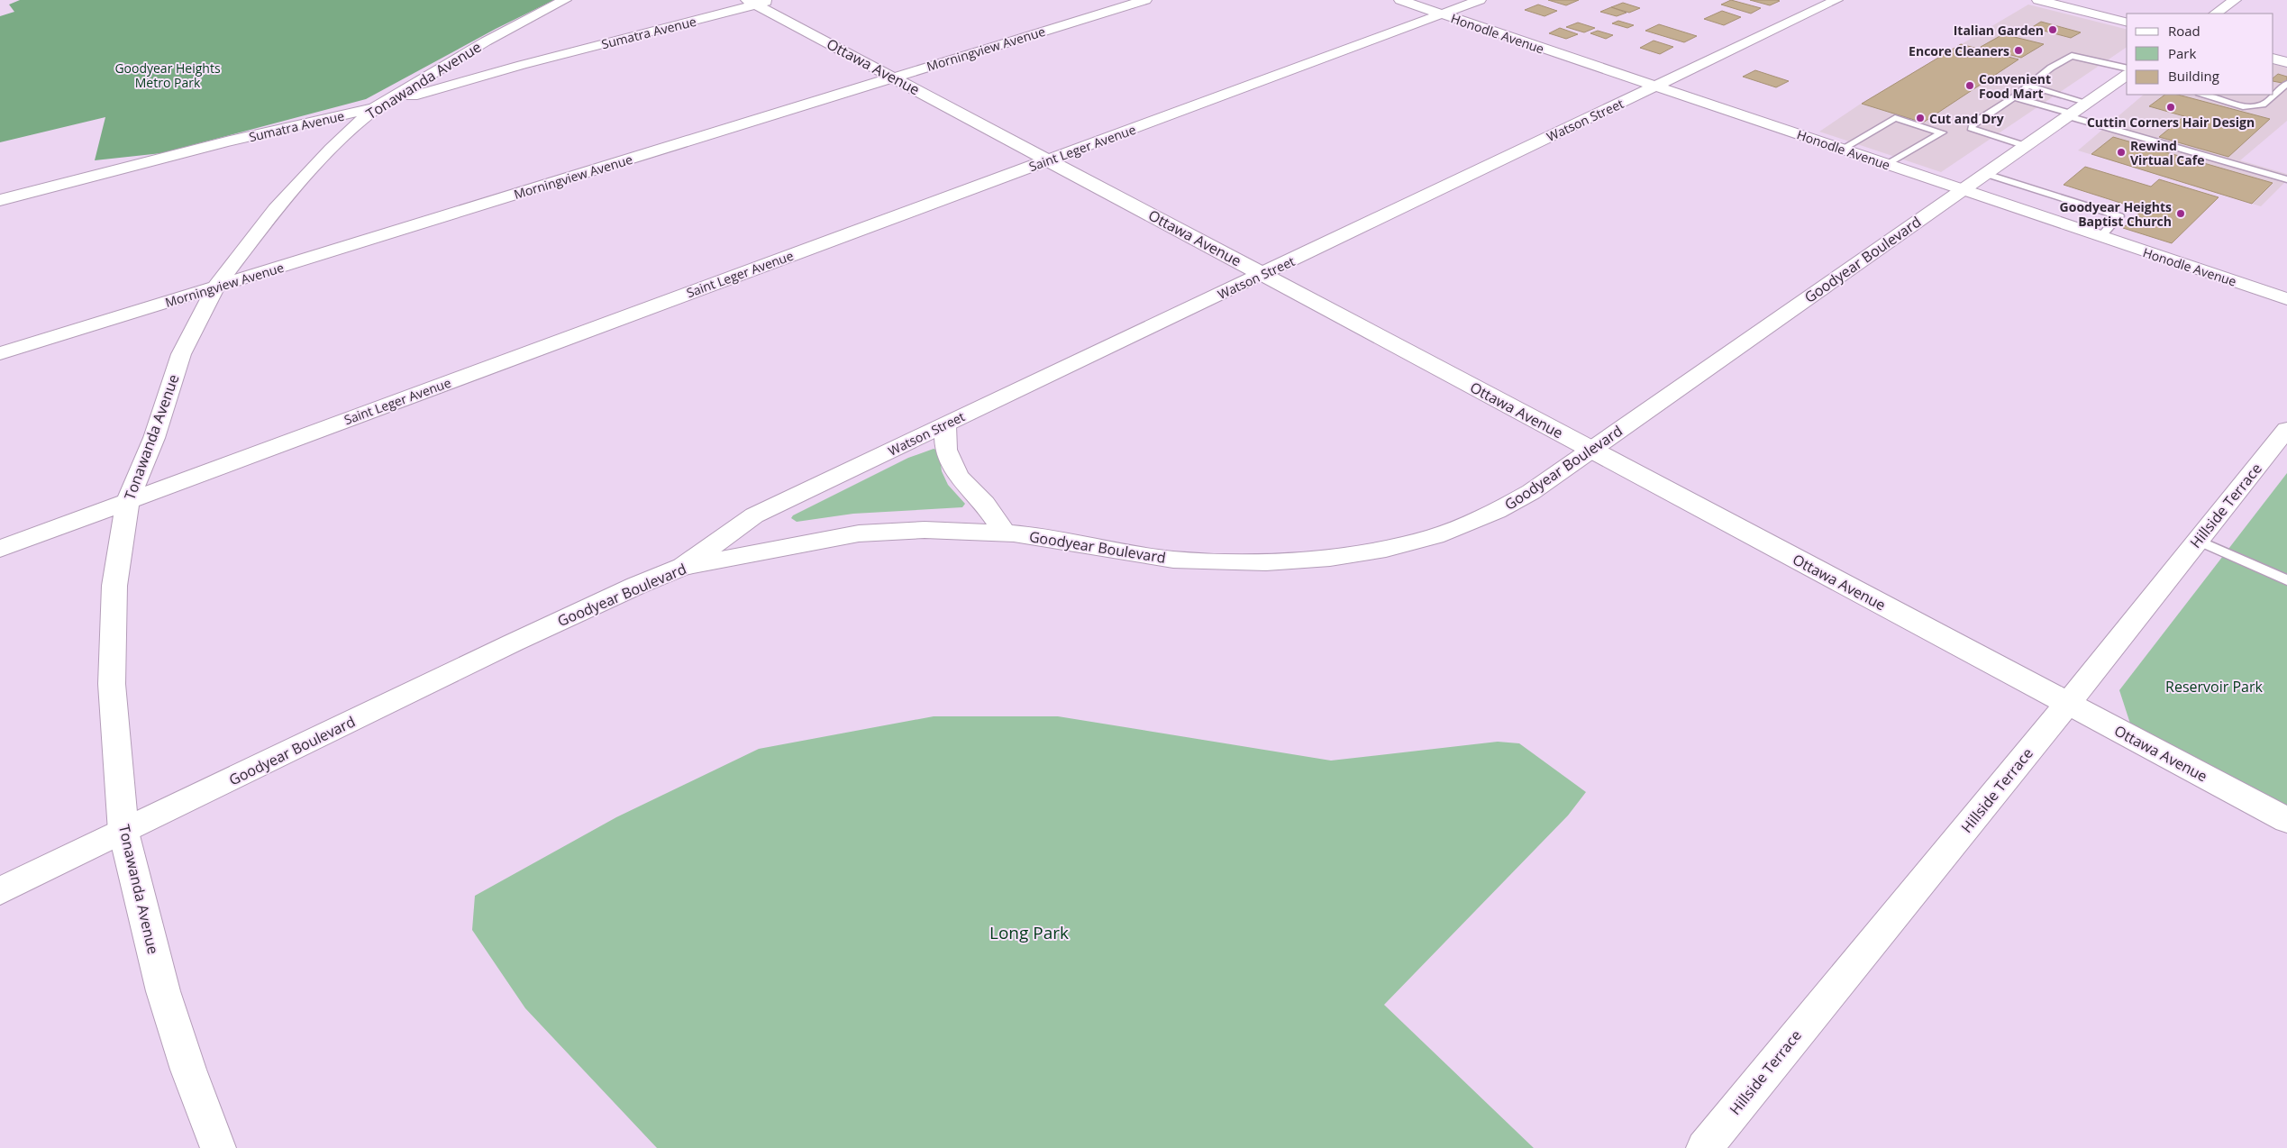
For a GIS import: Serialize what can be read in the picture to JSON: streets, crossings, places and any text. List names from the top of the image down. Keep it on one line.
{"streets":{"street":["Sumatra Avenue","Honodle Avenue","Morningview Avenue","Ottawa Avenue","Tonawanda Avenue","Watson Street","Saint Leger Avenue","Goodyear Boulevard","Hillside Terrace"]},"crossings":[["Sumatra Avenue","Ottawa Avenue"],["Sumatra Avenue","Tonawanda Avenue"],["Honodle Avenue","Watson Street"],["Honodle Avenue","Saint Leger Avenue"],["Honodle Avenue","Goodyear Boulevard"],["Morningview Avenue","Ottawa Avenue"],["Morningview Avenue","Tonawanda Avenue"],["Ottawa Avenue","Watson Street"],["Ottawa Avenue","Saint Leger Avenue"],["Ottawa Avenue","Goodyear Boulevard"],["Ottawa Avenue","Hillside Terrace"],["Tonawanda Avenue","Saint Leger Avenue"],["Tonawanda Avenue","Goodyear Boulevard"],["Watson Street","Goodyear Boulevard"]],"parks":["Goodyear Heights Metro Park","Reservoir Park","Long Park"],"places":["Italian Garden","Encore Cleaners","Convenient Food Mart","Cuttin Corners Hair Design","Cut and Dry","Rewind Virtual Cafe","Goodyear Heights Baptist Church"],"legend":["Road","Park","Building"]}
